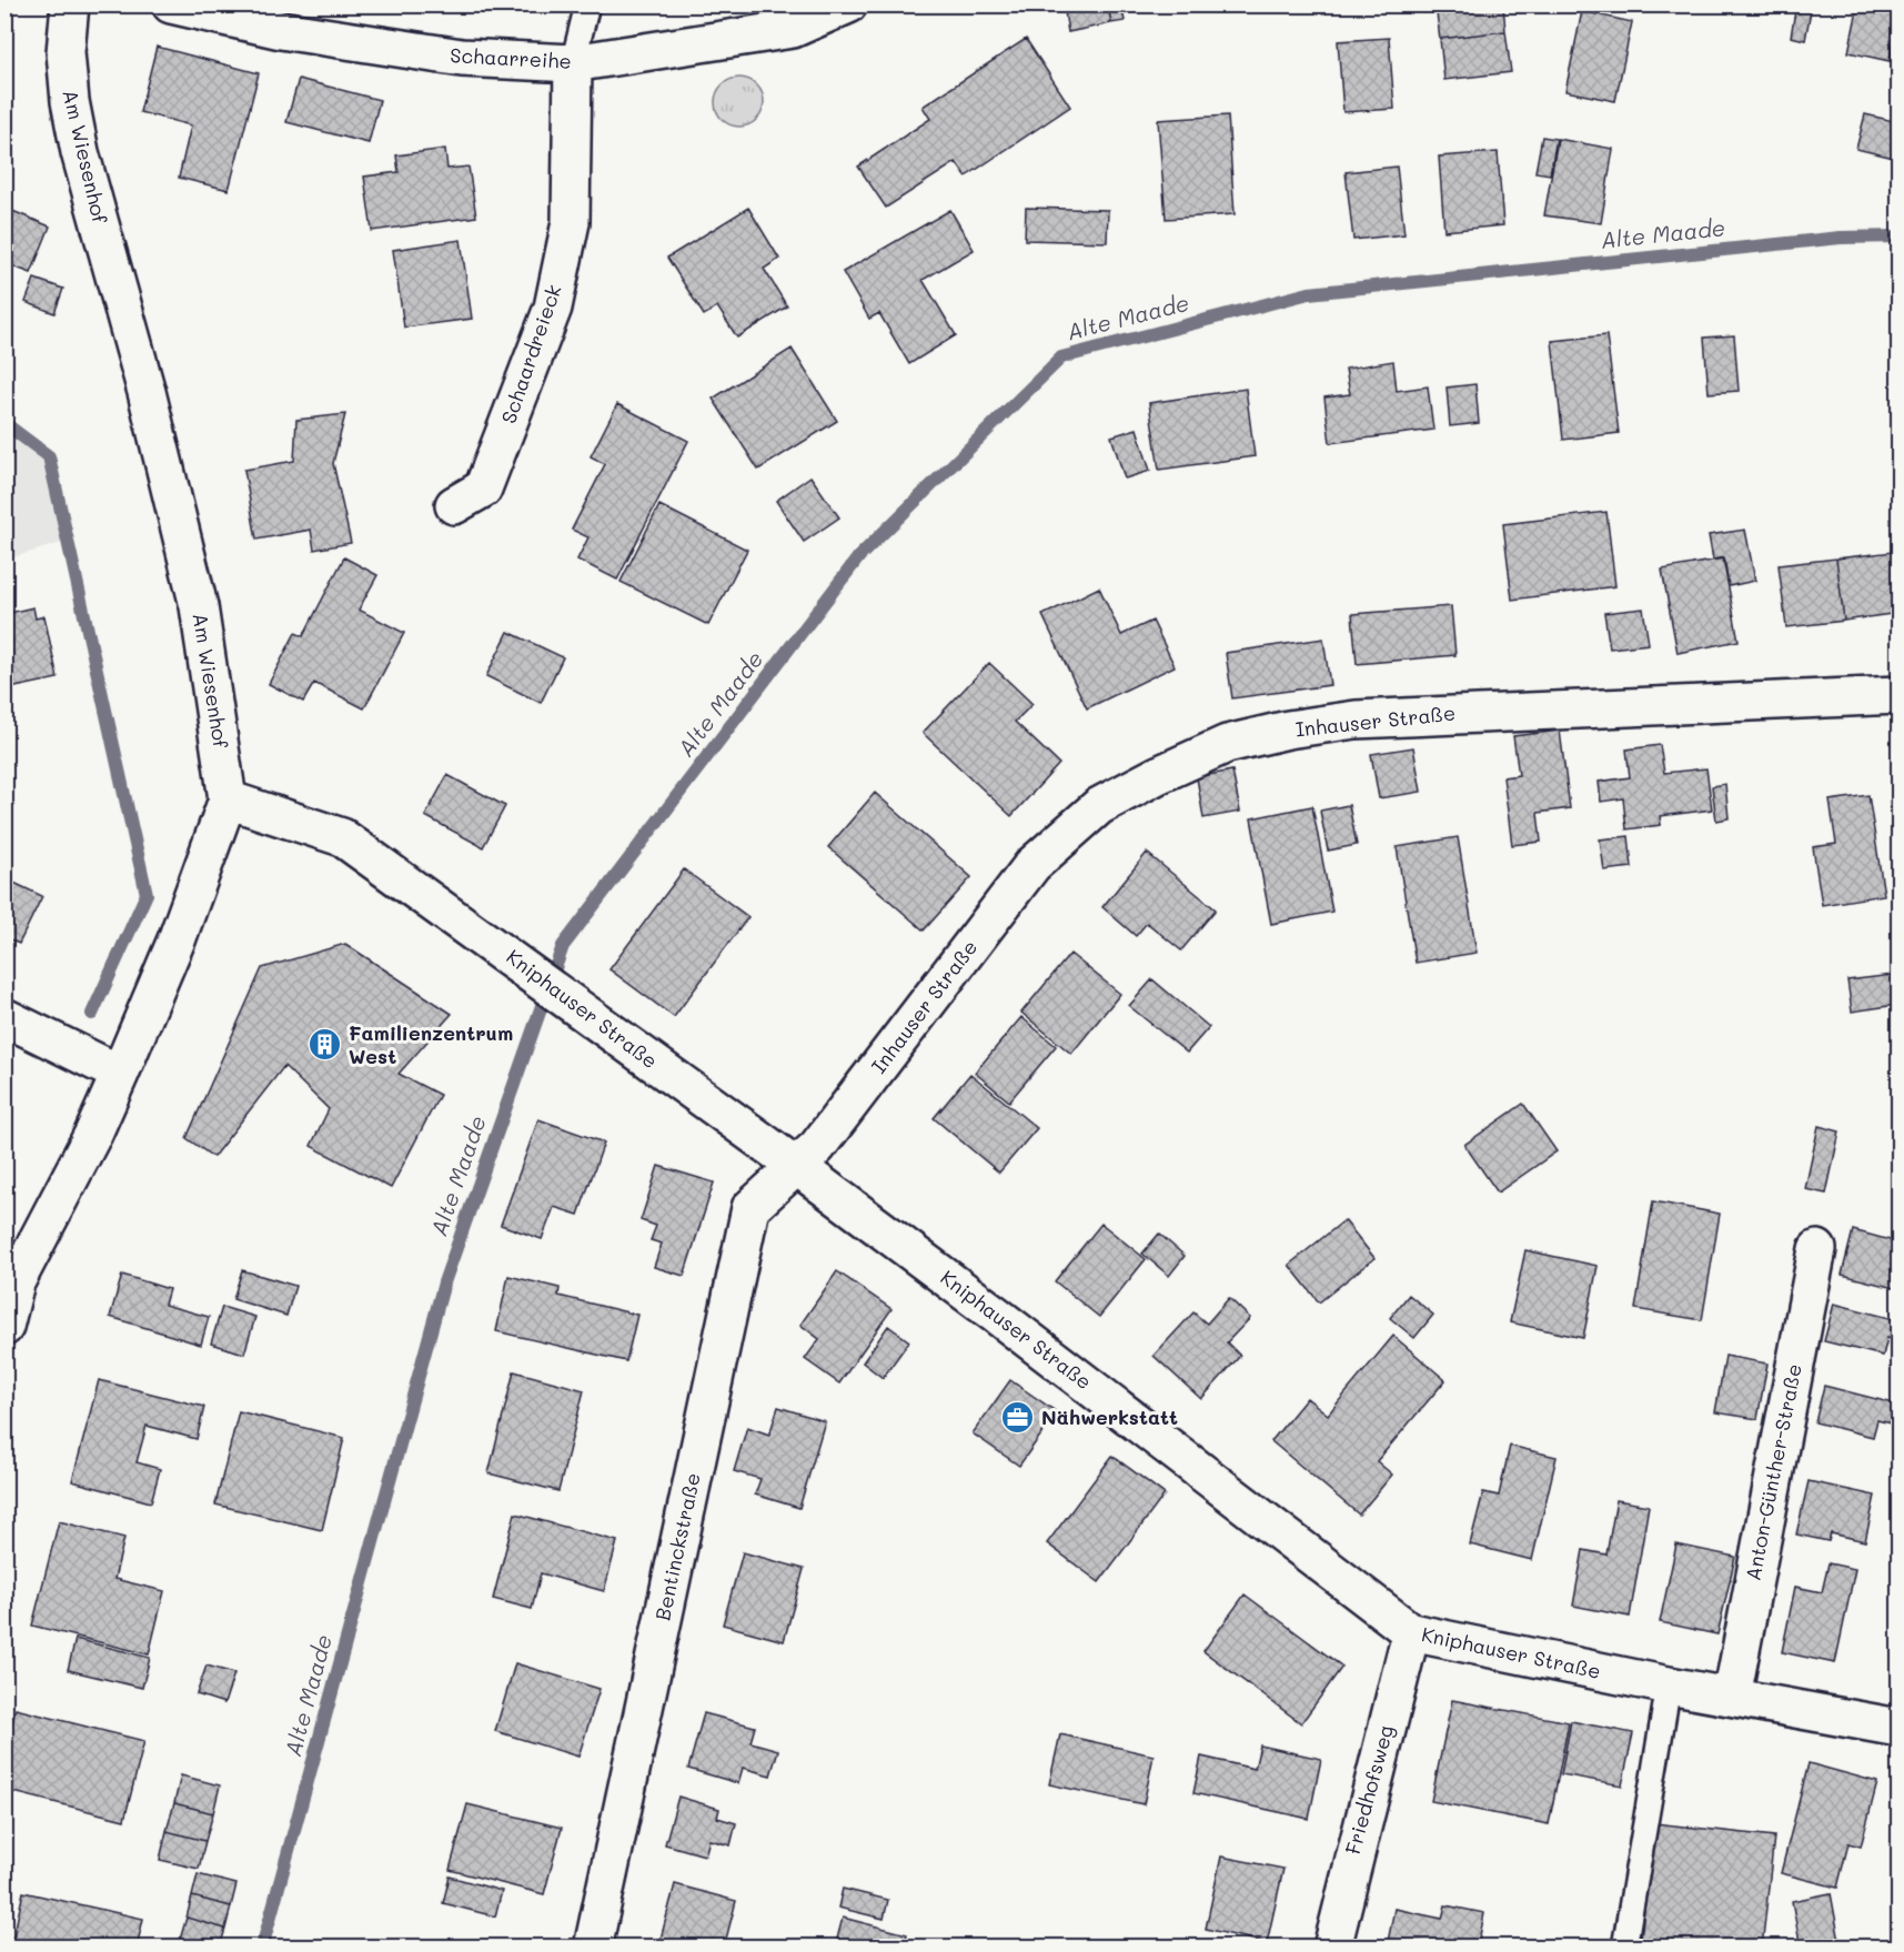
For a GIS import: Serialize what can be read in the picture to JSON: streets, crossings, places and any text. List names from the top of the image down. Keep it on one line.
{"streets":{"street":["Schaarreihe","Am Wiesenhof","Schaardreieck","Inhauser Straße","Kniphauser Straße","Anton-Günther-Straße","Bentinckstraße","Friedhofsweg"]},"crossings":[["Schaarreihe","Schaardreieck"],["Am Wiesenhof","Kniphauser Straße"],["Inhauser Straße","Kniphauser Straße"],["Inhauser Straße","Bentinckstraße"],["Kniphauser Straße","Anton-Günther-Straße"],["Kniphauser Straße","Bentinckstraße"],["Kniphauser Straße","Friedhofsweg"]],"water":["Alte Maade"],"places":{"building":["Familienzentrum West"],"office":["Nähwerkstatt"]}}
